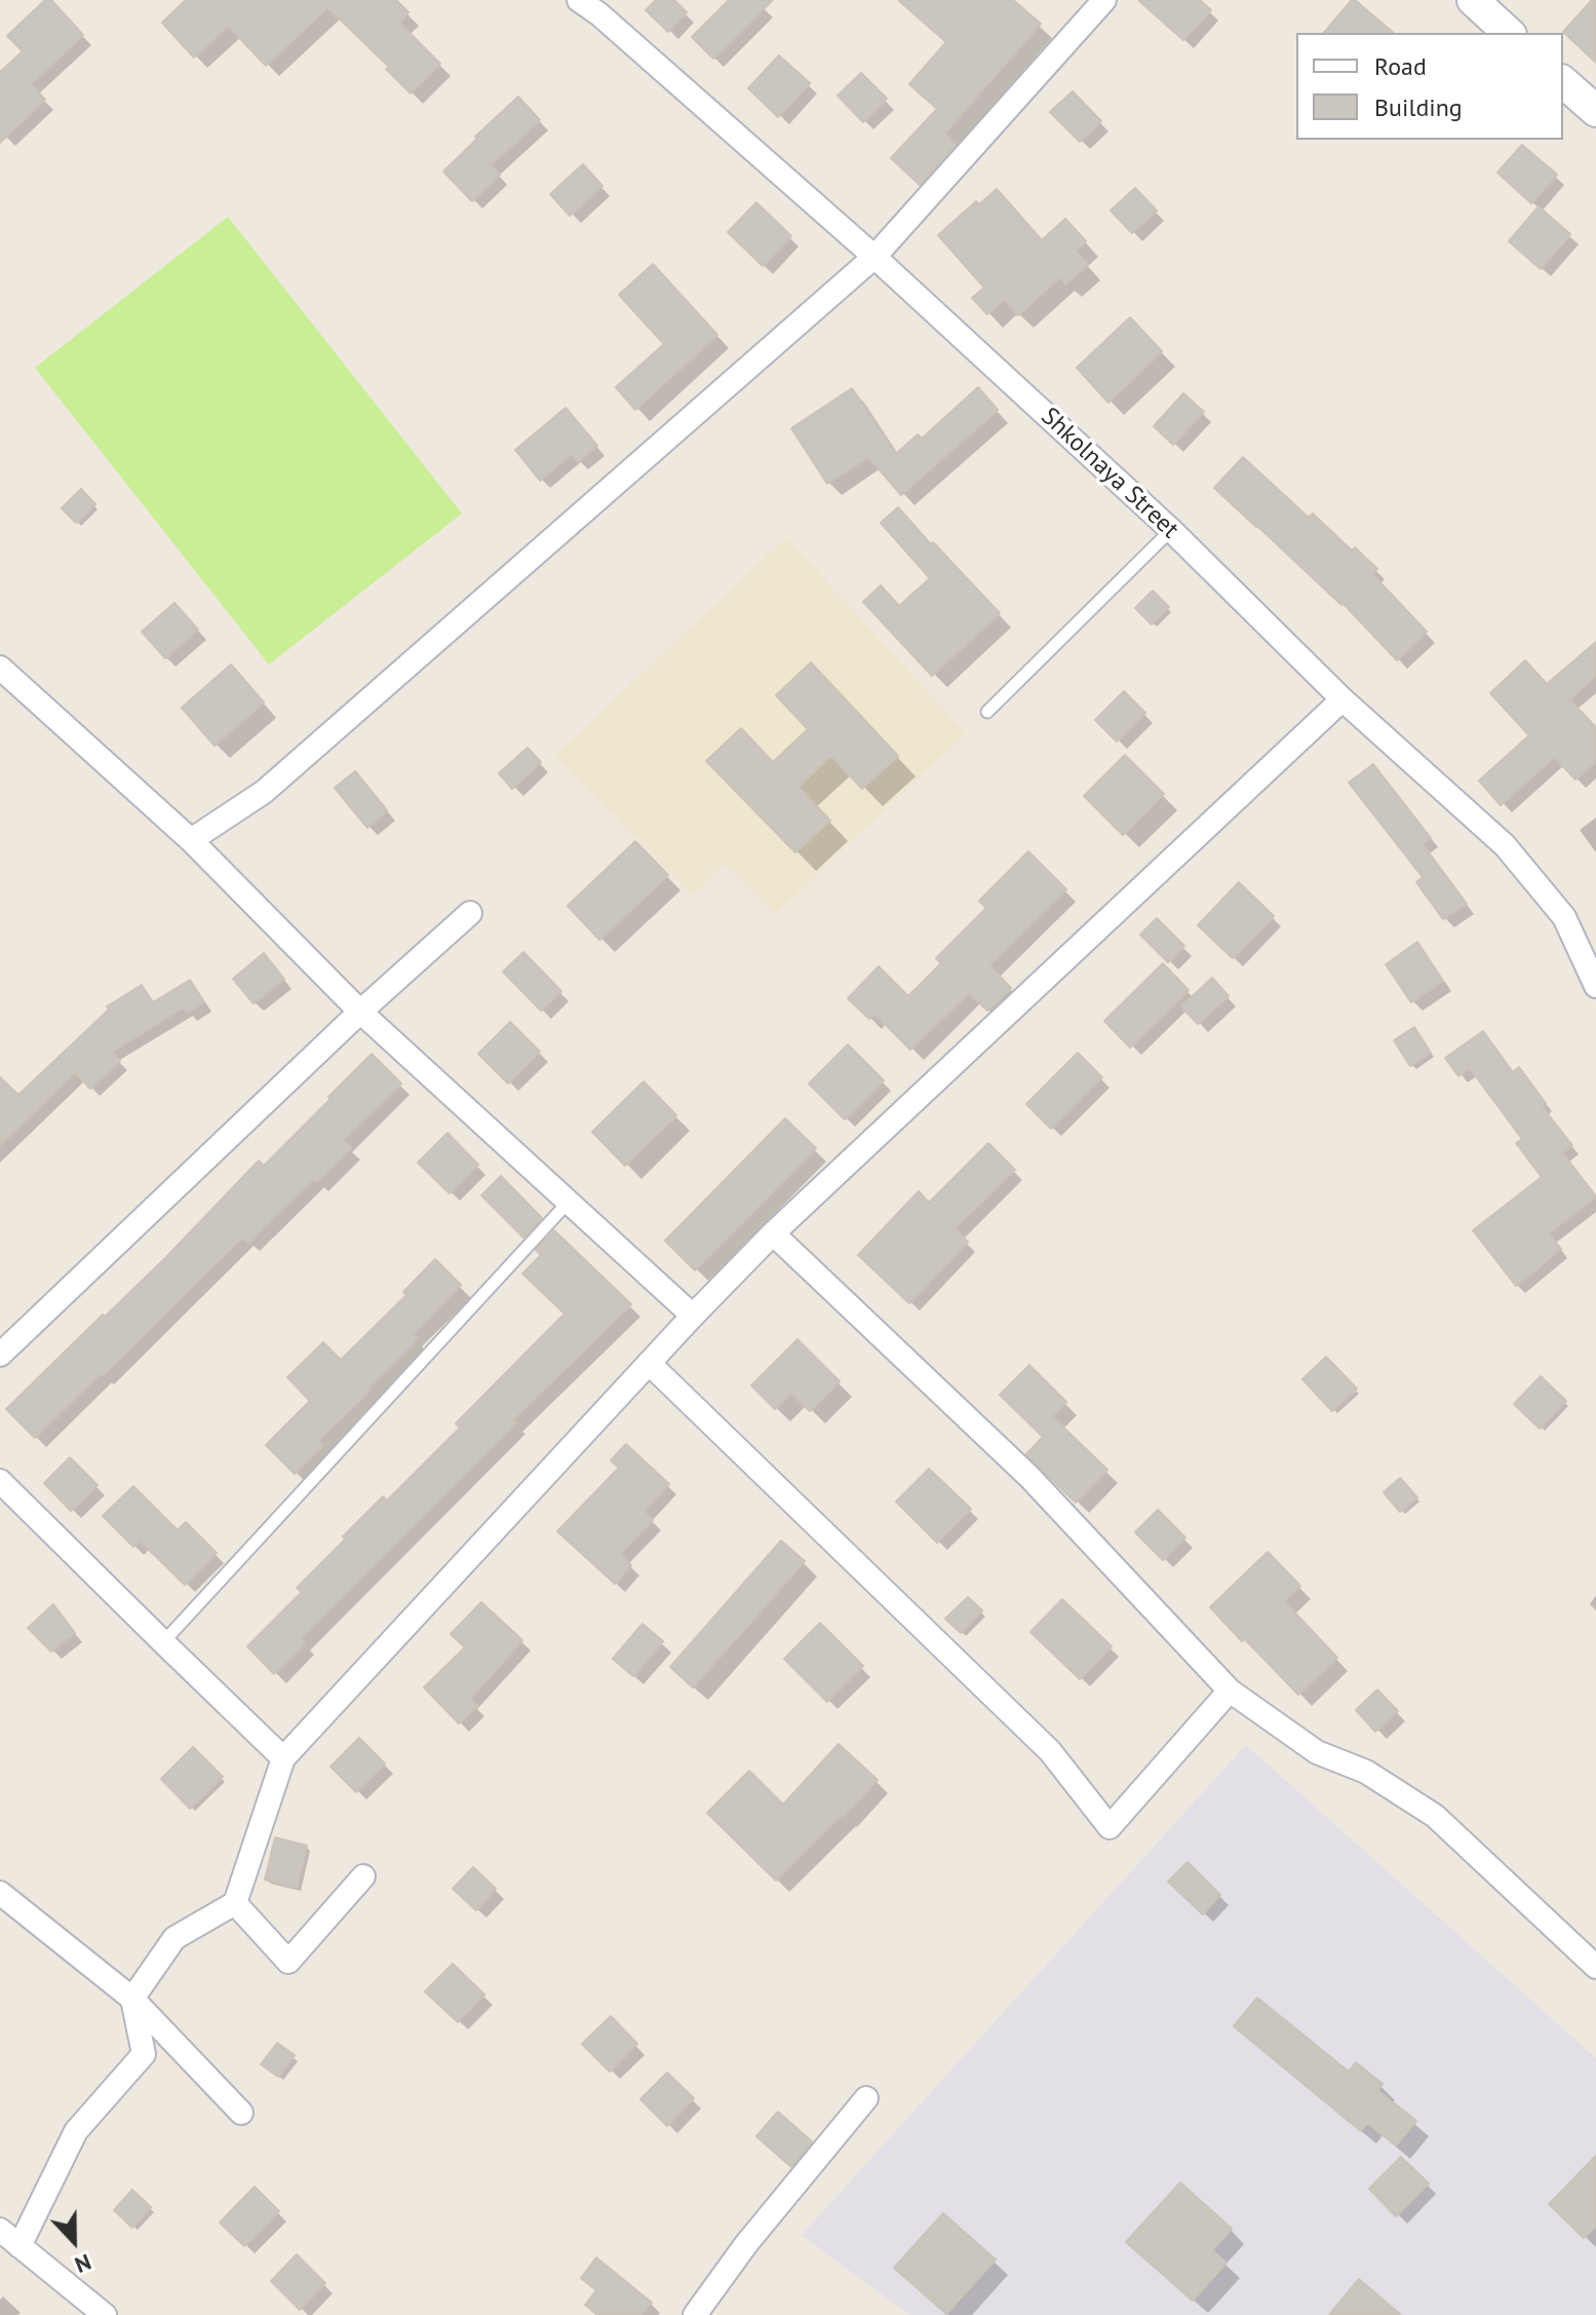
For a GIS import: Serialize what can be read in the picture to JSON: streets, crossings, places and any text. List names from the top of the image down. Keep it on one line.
{"streets":{"street":["Shkolnaya Street"]},"legend":["Road","Building"],"north":"bottom"}
